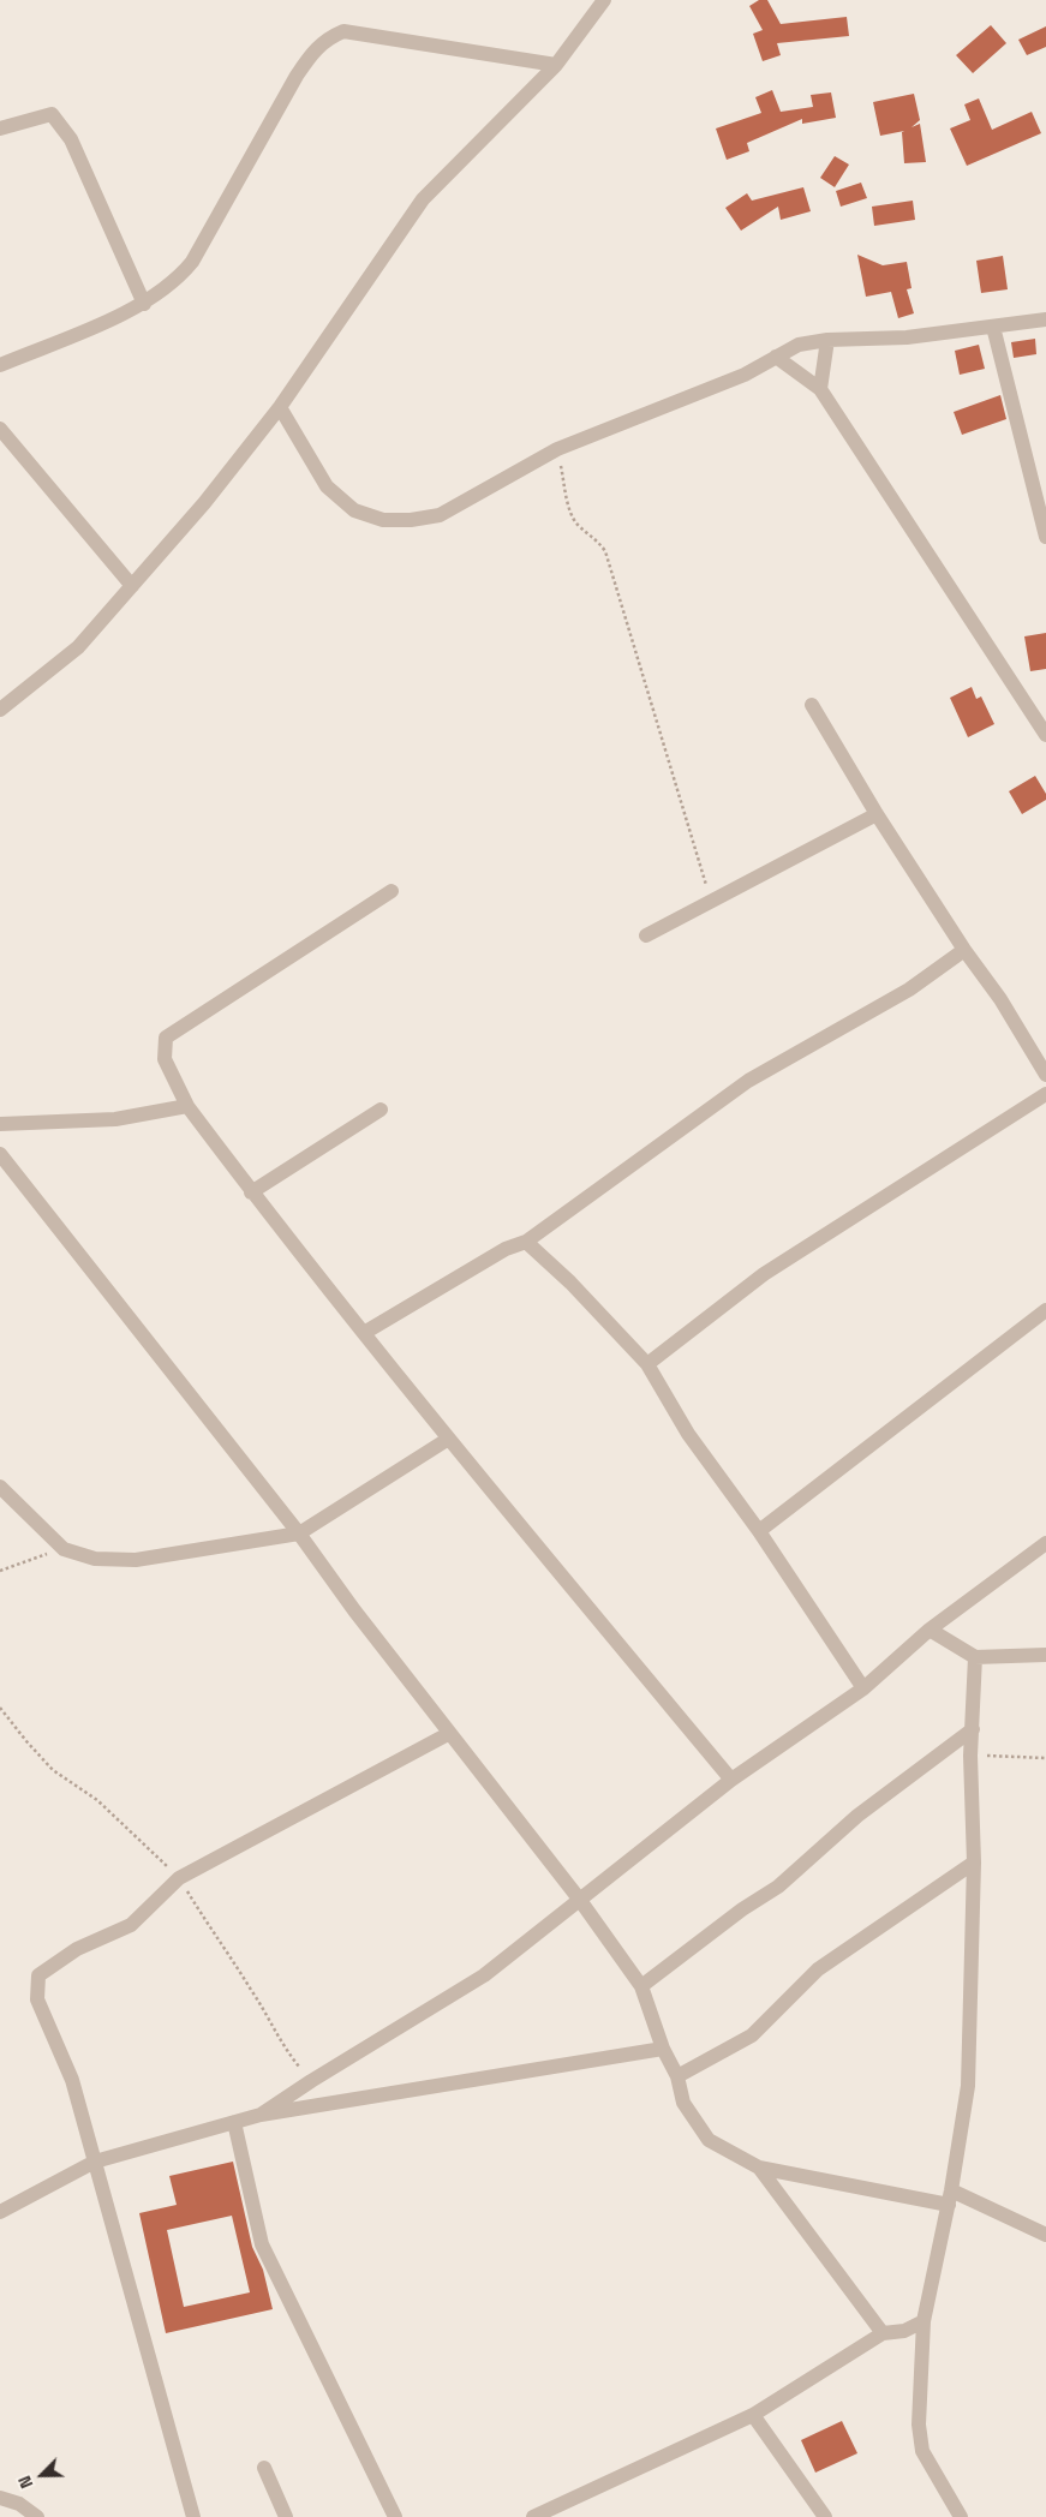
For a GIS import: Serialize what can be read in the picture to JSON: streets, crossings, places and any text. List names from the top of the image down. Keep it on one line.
{"north":"bottom left"}
